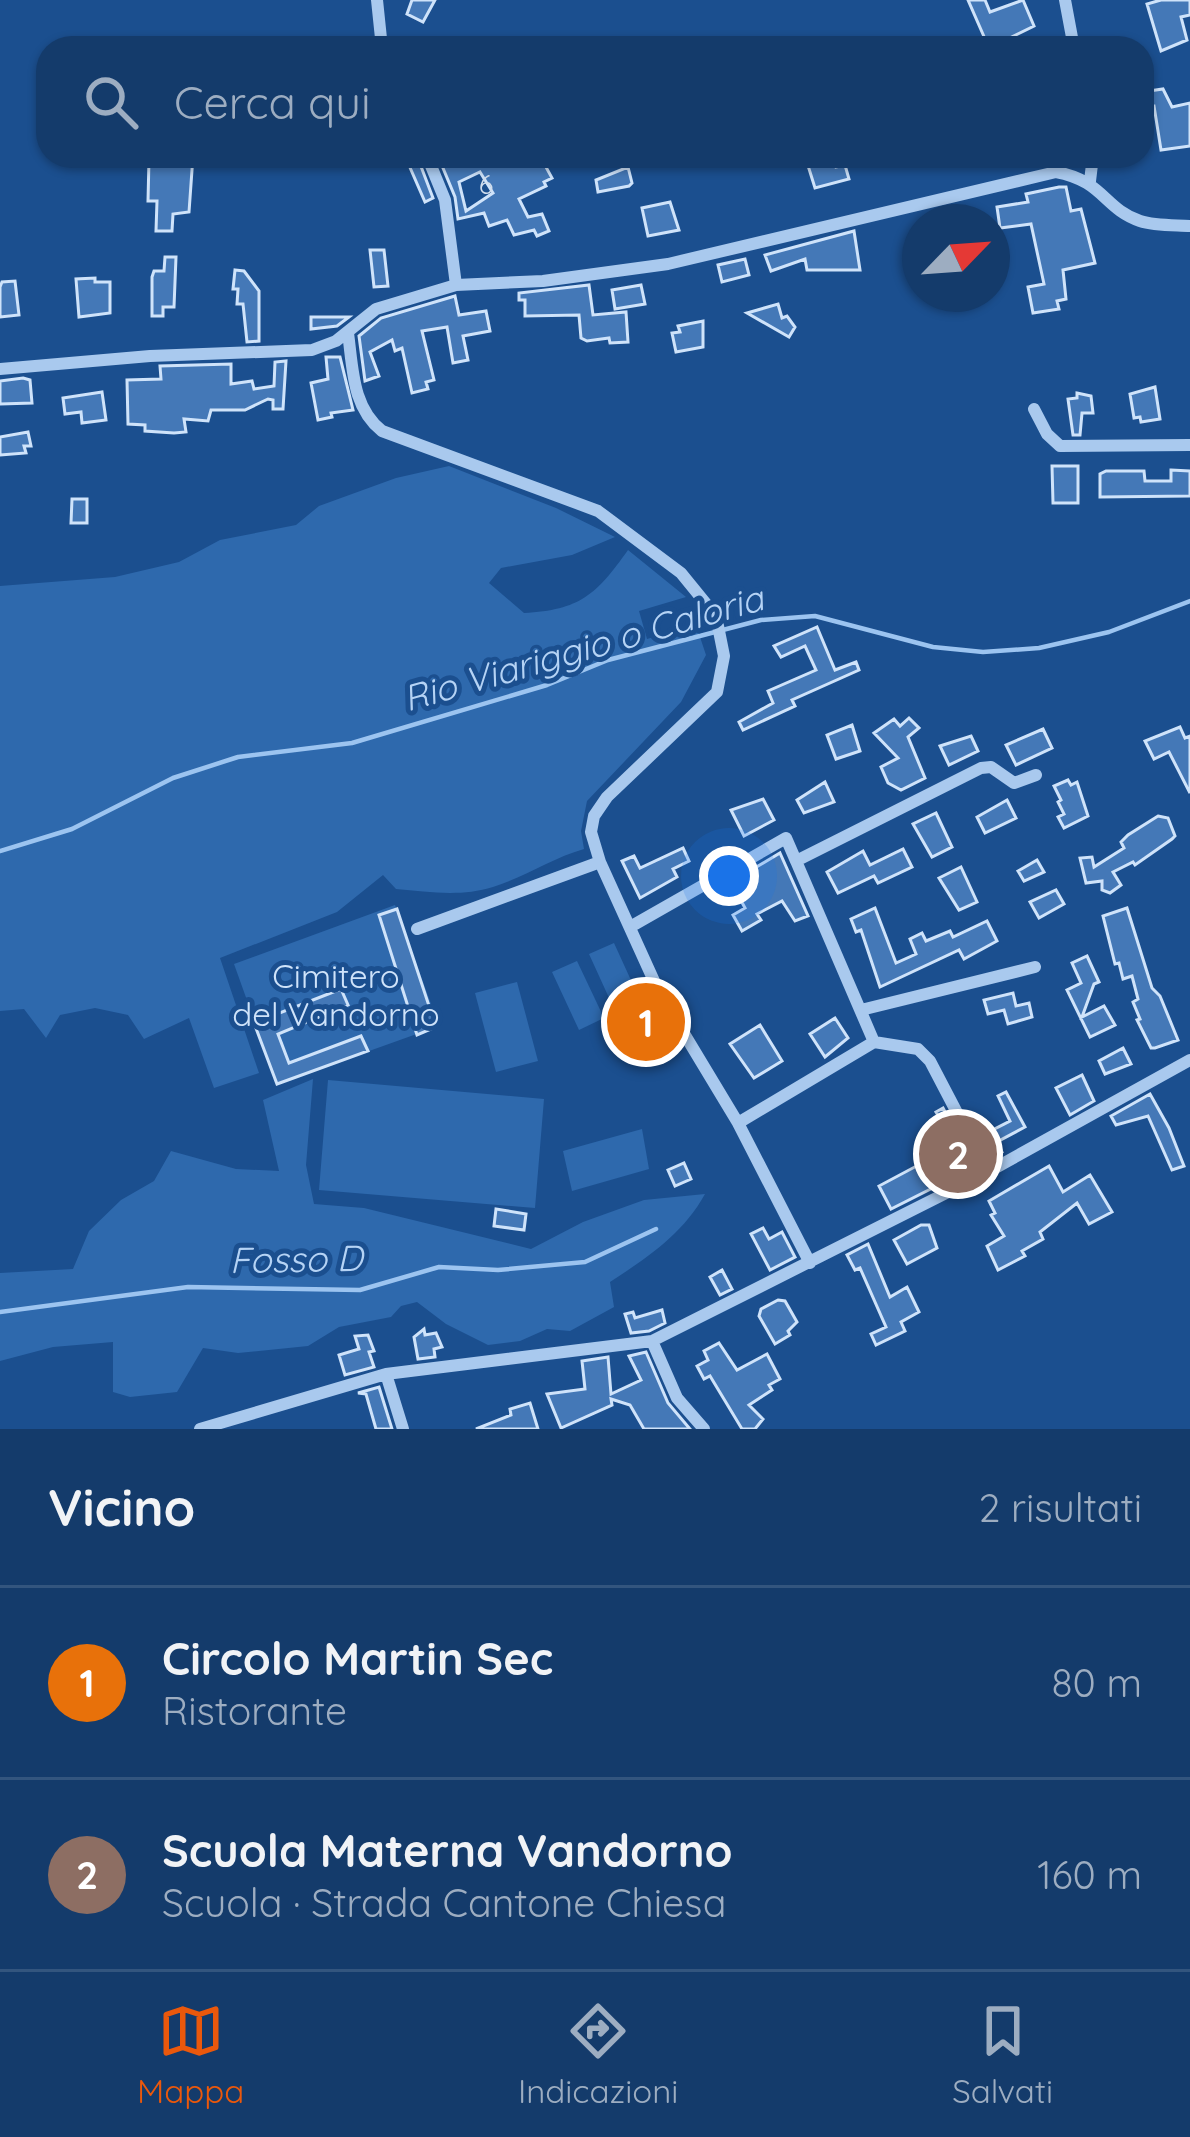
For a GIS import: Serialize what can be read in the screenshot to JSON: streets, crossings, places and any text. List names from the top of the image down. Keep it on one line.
{"water":["Rio Viariggio o Caloria","Fosso D"],"parks":["Cimitero del Vandorno"],"house_numbers":["6"],"north":"top right","page":{"search":"Cerca qui","pins":["1","2"],"heading":["Vicino","2 risultati"],"list":[{"mark":"1","name":"Circolo Martin Sec","note":"Ristorante","value":"80 m"},{"mark":"2","name":"Scuola Materna Vandorno","note":"Scuola · Strada Cantone Chiesa","value":"160 m"}],"nav":["Mappa","Indicazioni","Salvati"]}}
